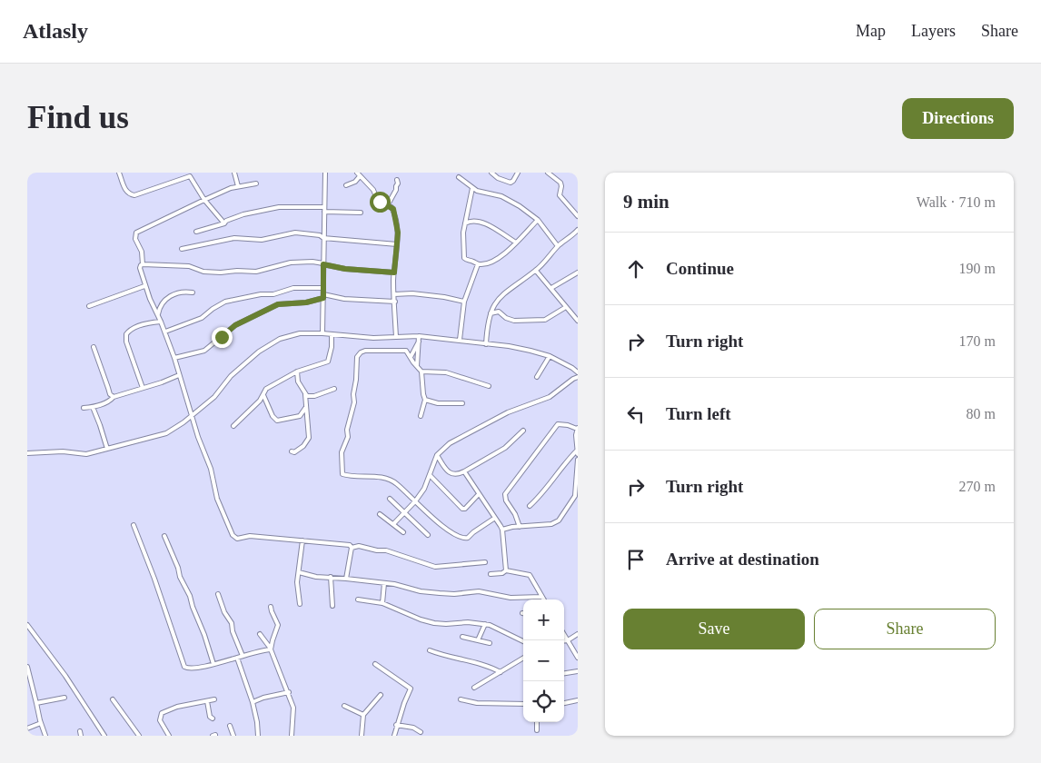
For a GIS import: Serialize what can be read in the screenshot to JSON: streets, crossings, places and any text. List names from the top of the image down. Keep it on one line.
{"page":{"header":"Atlasly","nav":["Map","Layers","Share"],"buttons":["Directions",["Save","Share"]],"title":"Find us","heading":["9 min","Walk · 710 m"],"list":[["Continue","190 m"],["Turn right","170 m"],["Turn left","80 m"],["Turn right","270 m"],"Arrive at destination"],"map_buttons":["+","−"]}}
